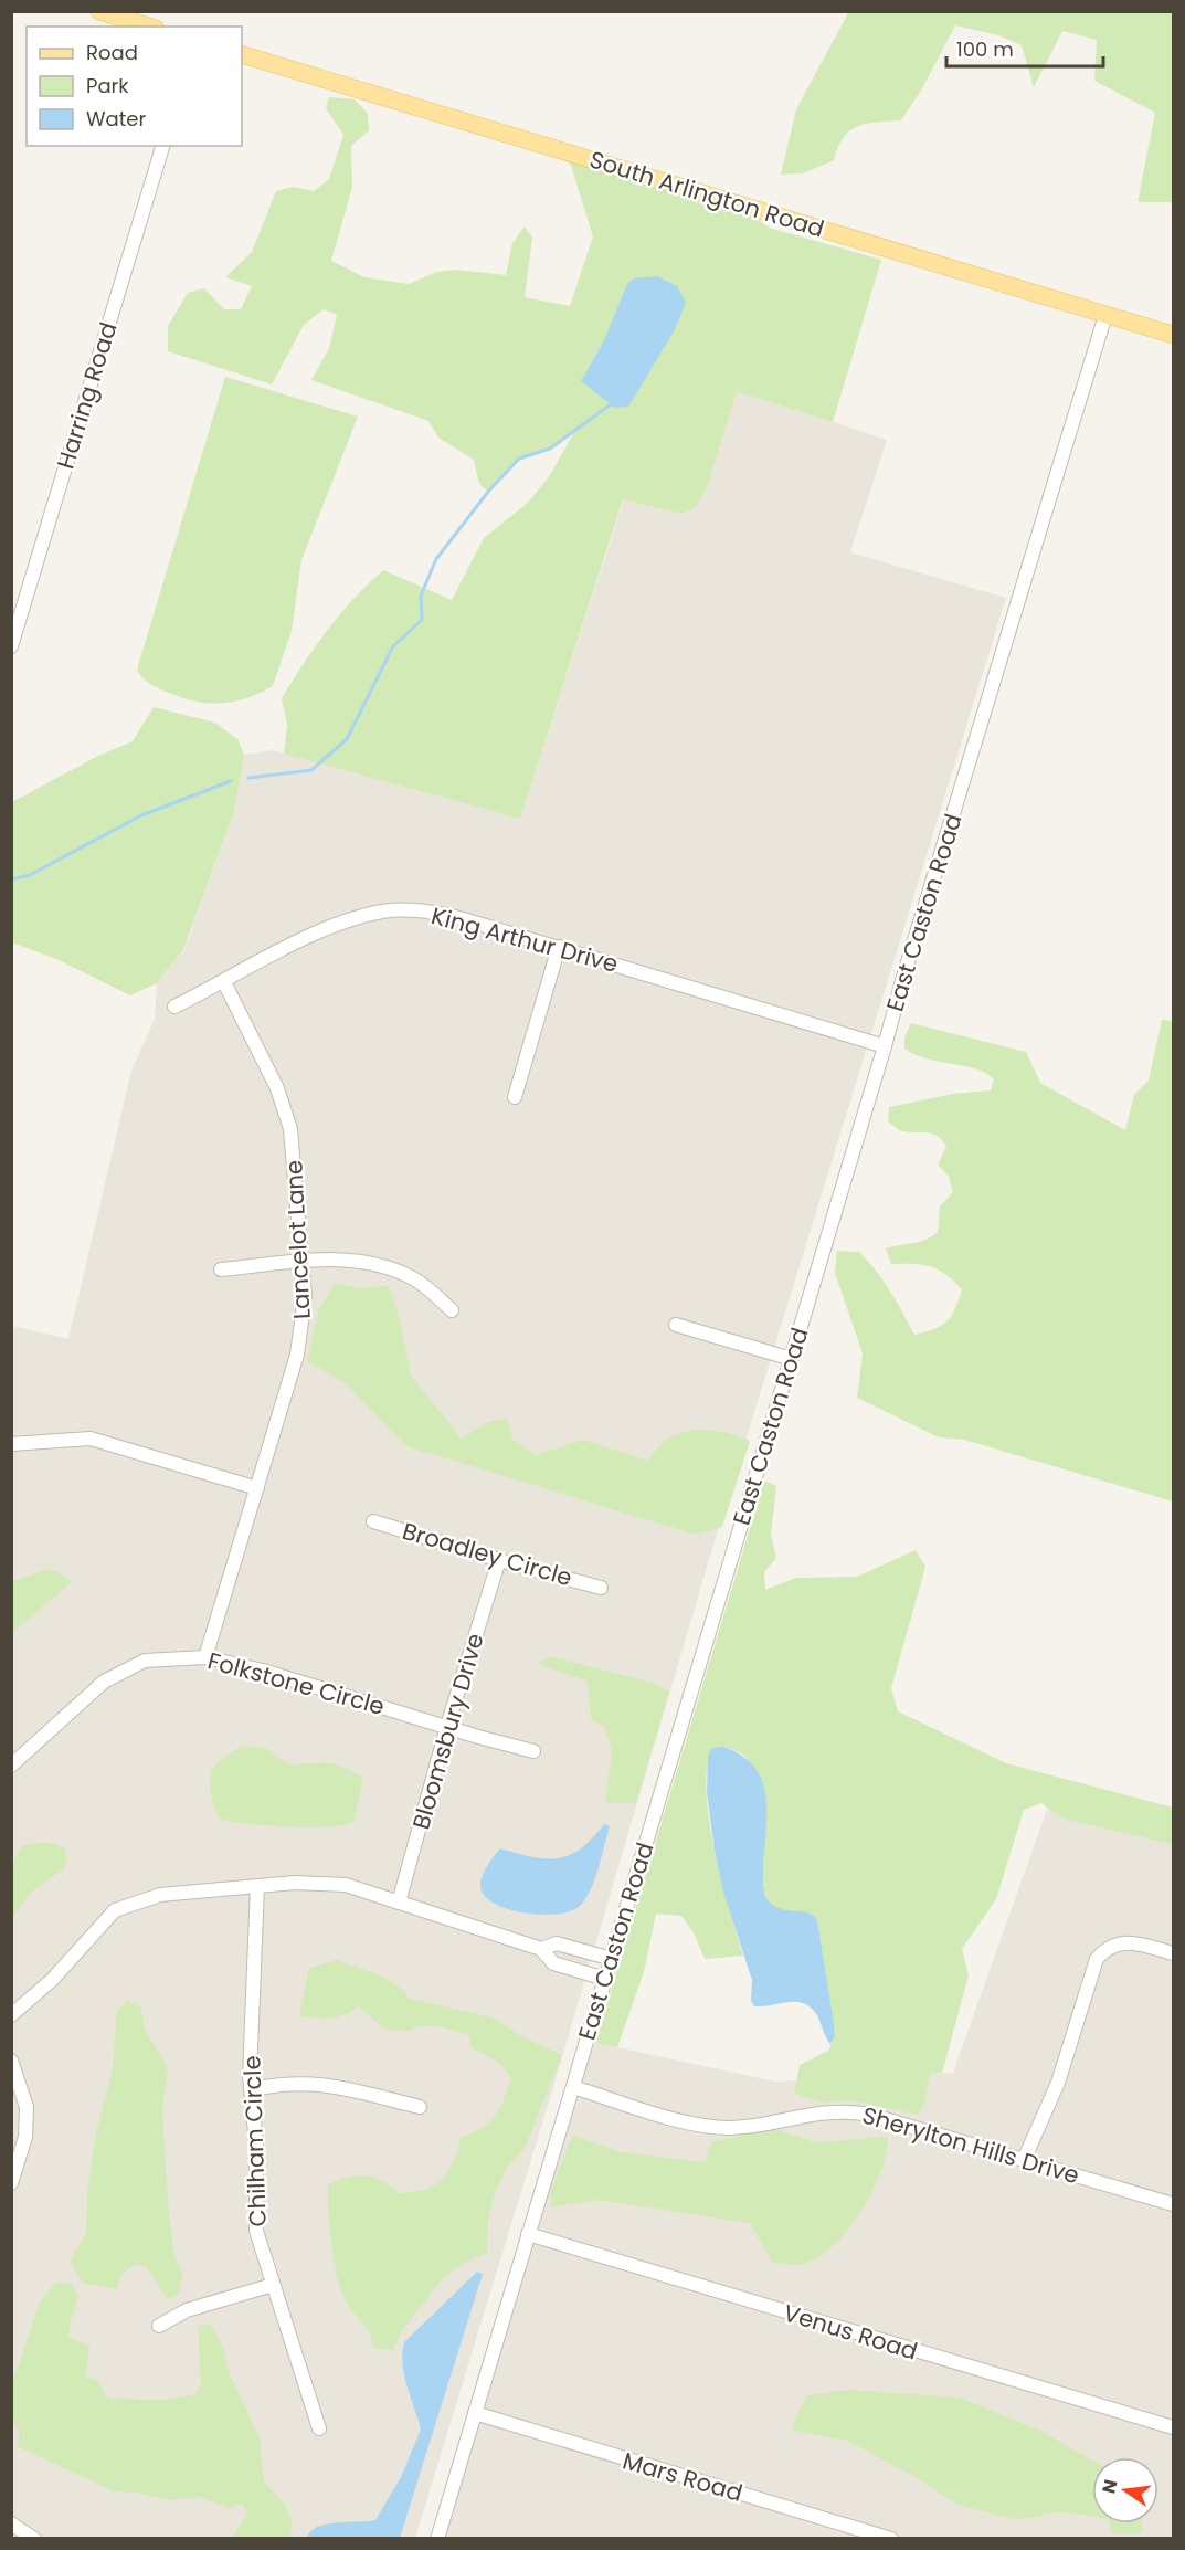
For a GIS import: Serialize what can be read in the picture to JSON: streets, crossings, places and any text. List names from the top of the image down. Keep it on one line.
{"streets":{"main road":["South Arlington Road"],"street":["Harring Road","East Caston Road","King Arthur Drive","Lancelot Lane","Broadley Circle","Folkstone Circle","Bloomsbury Drive","Chilham Circle","Sherylton Hills Drive","Venus Road","Mars Road"]},"crossings":[["South Arlington Road","East Caston Road"],["East Caston Road","King Arthur Drive"],["East Caston Road","Sherylton Hills Drive"],["East Caston Road","Venus Road"],["East Caston Road","Mars Road"],["King Arthur Drive","Lancelot Lane"],["Lancelot Lane","Folkstone Circle"],["Broadley Circle","Bloomsbury Drive"],["Folkstone Circle","Bloomsbury Drive"]],"legend":["Road","Park","Water"],"scale_bar":"100 m","north":"left"}
